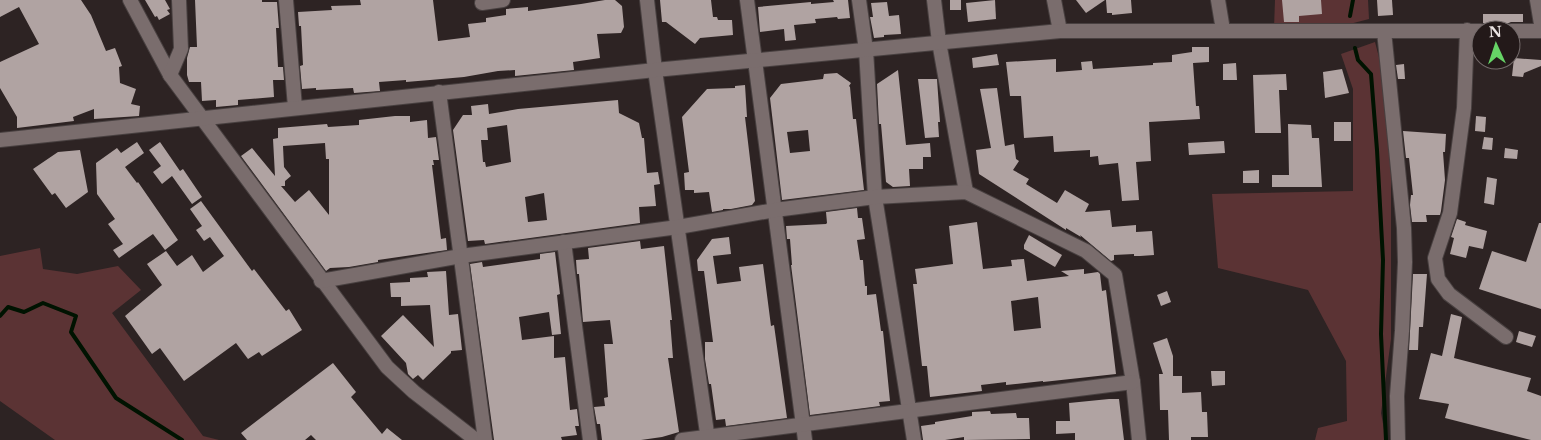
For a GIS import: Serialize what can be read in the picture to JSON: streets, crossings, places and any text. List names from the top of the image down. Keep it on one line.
{"north":"top"}
